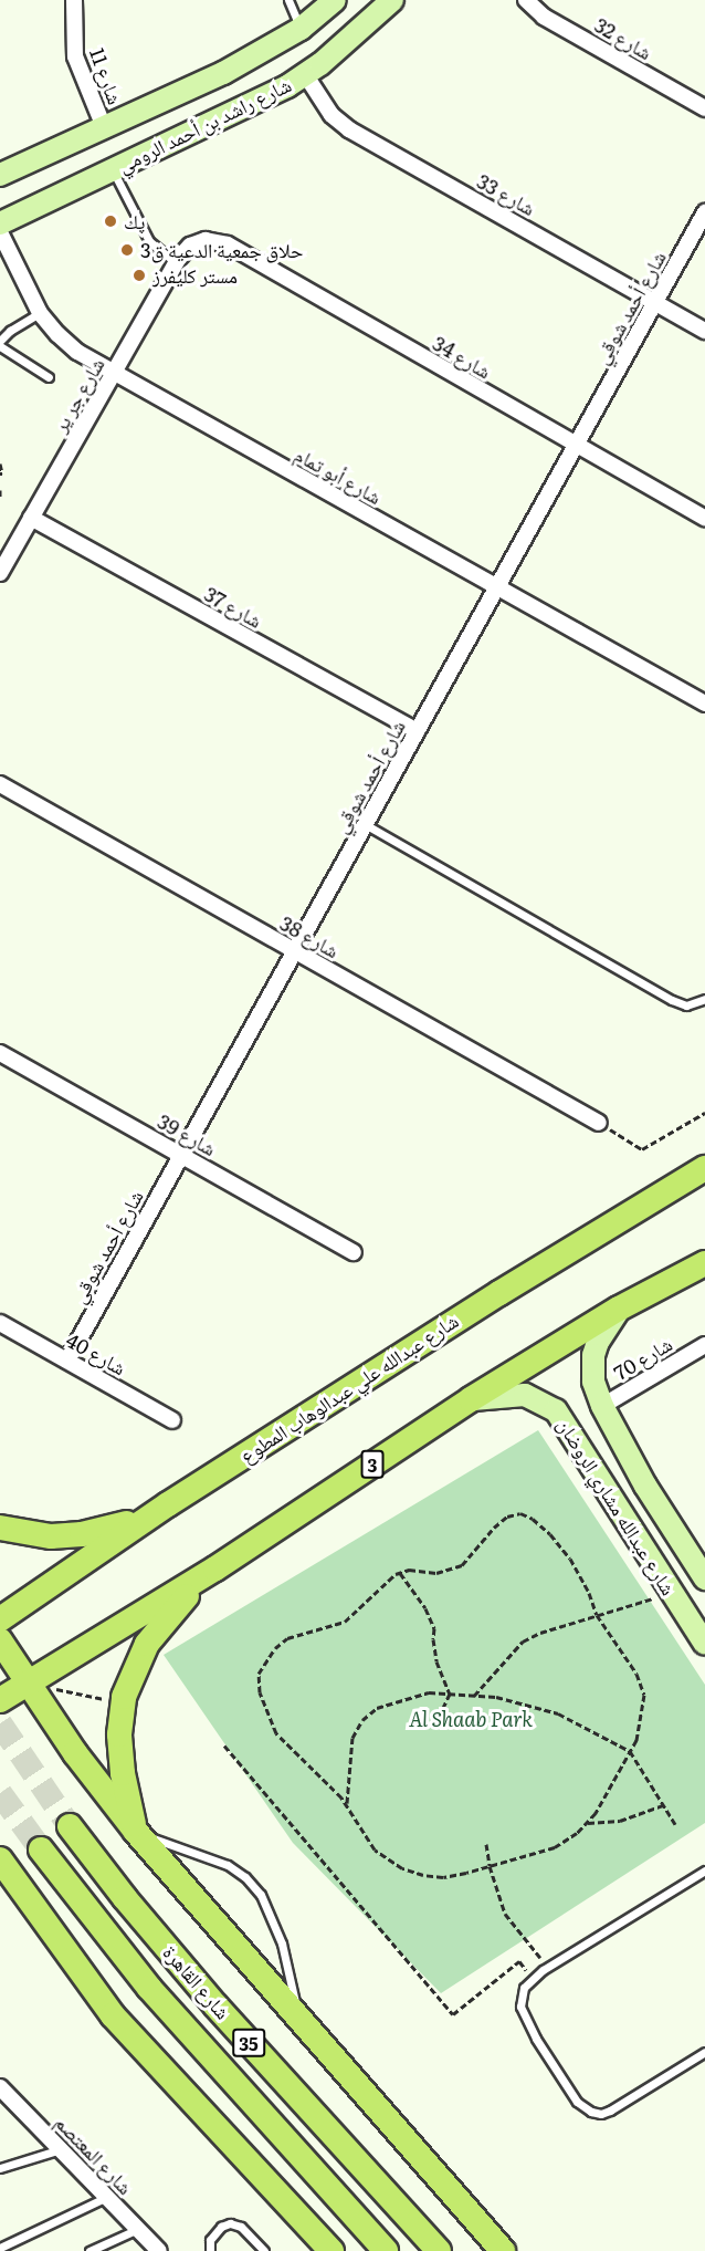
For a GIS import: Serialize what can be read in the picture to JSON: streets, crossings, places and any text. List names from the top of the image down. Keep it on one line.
{"streets":{"main road":["شارع عبدالله علي عبدالوهاب المطوع","3","شارع القاهرة","35"],"street":["شارع 32","شارع 11","شارع راشد بن أحمد الرومي","شارع 33","شارع أحمد شوقي","شارع 34","شارع جر ير","شارع أبو تمام","شارع 37","شارع 38","شارع 39","شارع 40","شارع 70","شارع عبدالله مشاري الروضان","شارع المعتصم"]},"crossings":[["شارع 11","شارع راشد بن أحمد الرومي"],["شارع راشد بن أحمد الرومي","شارع 33"],["شارع 33","شارع أحمد شوقي"],["شارع أحمد شوقي","شارع 34"],["شارع أحمد شوقي","شارع أبو تمام"],["شارع أحمد شوقي","شارع 37"],["شارع أحمد شوقي","شارع 38"],["شارع أحمد شوقي","شارع 39"],["شارع أحمد شوقي","شارع 40"],["شارع 34","شارع جر ير"],["شارع جر ير","شارع أبو تمام"],["شارع جر ير","شارع 37"],["شارع 70","شارع عبدالله مشاري الروضان"],["3","شارع عبدالله مشاري الروضان"]],"parks":["Al Shaab Park"],"places":["پك","حلاق جمعية الدعية ق3","مستر كليفرز"]}
